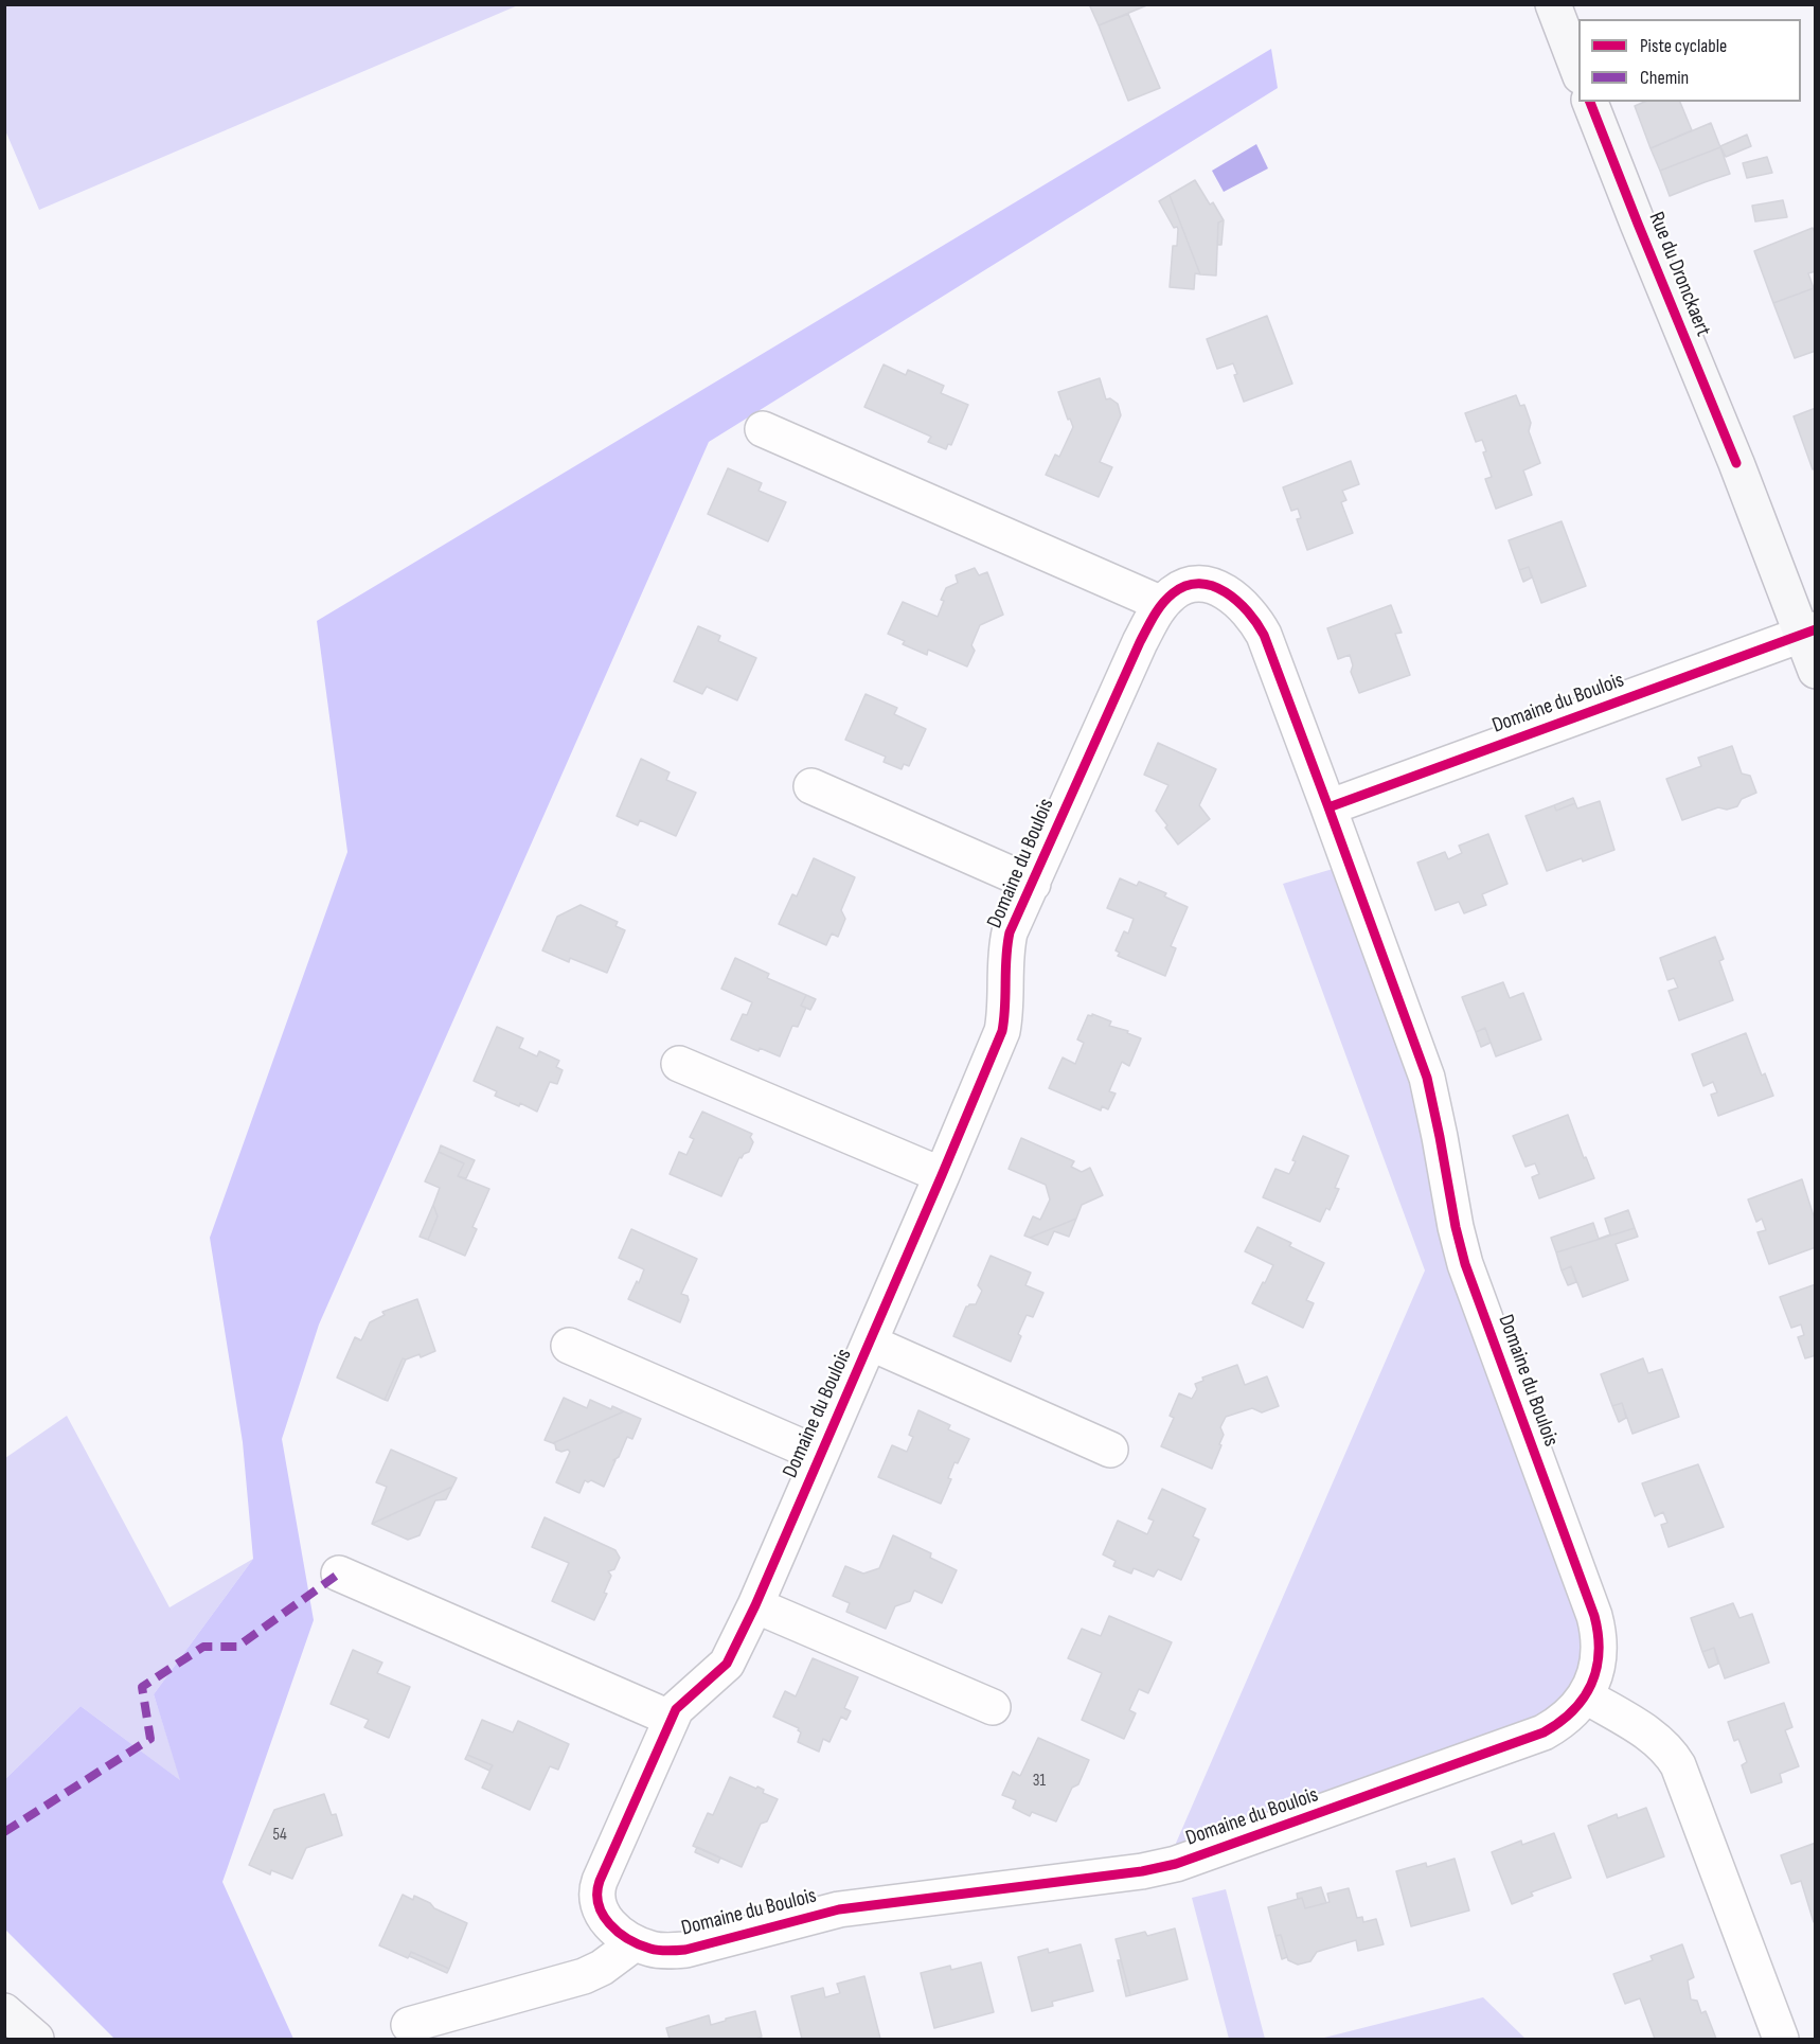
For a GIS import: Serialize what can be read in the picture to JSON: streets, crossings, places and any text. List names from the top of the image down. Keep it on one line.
{"streets":{"main road":["Rue du Dronckaert"],"street":["Domaine du Boulois"]},"crossings":[["Rue du Dronckaert","Domaine du Boulois"]],"house_numbers":["31","54"],"legend":["Piste cyclable","Chemin"]}
